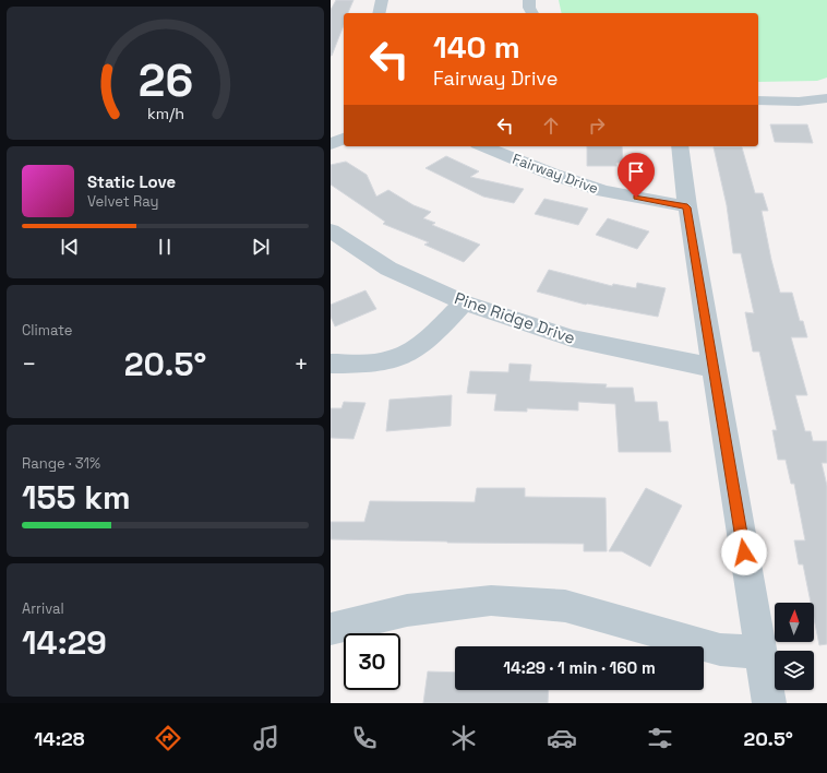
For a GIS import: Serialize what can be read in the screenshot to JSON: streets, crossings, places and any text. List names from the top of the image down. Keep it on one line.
{"streets":{"street":["Fairway Drive","Pine Ridge Drive"]},"north":"top","page":{"turn":["140 m","Fairway Drive"],"song":["Static Love","Velvet Ray"],"tile":["Climate",["Range · 31%","155 km"],["Arrival","14:29"]],"heat":["−","20.5°","+"],"limit":"30","trip":"14:29 · 1 min · 160 m","tabs":["14:28","20.5°"],"gauge":["26","km/h"]}}
